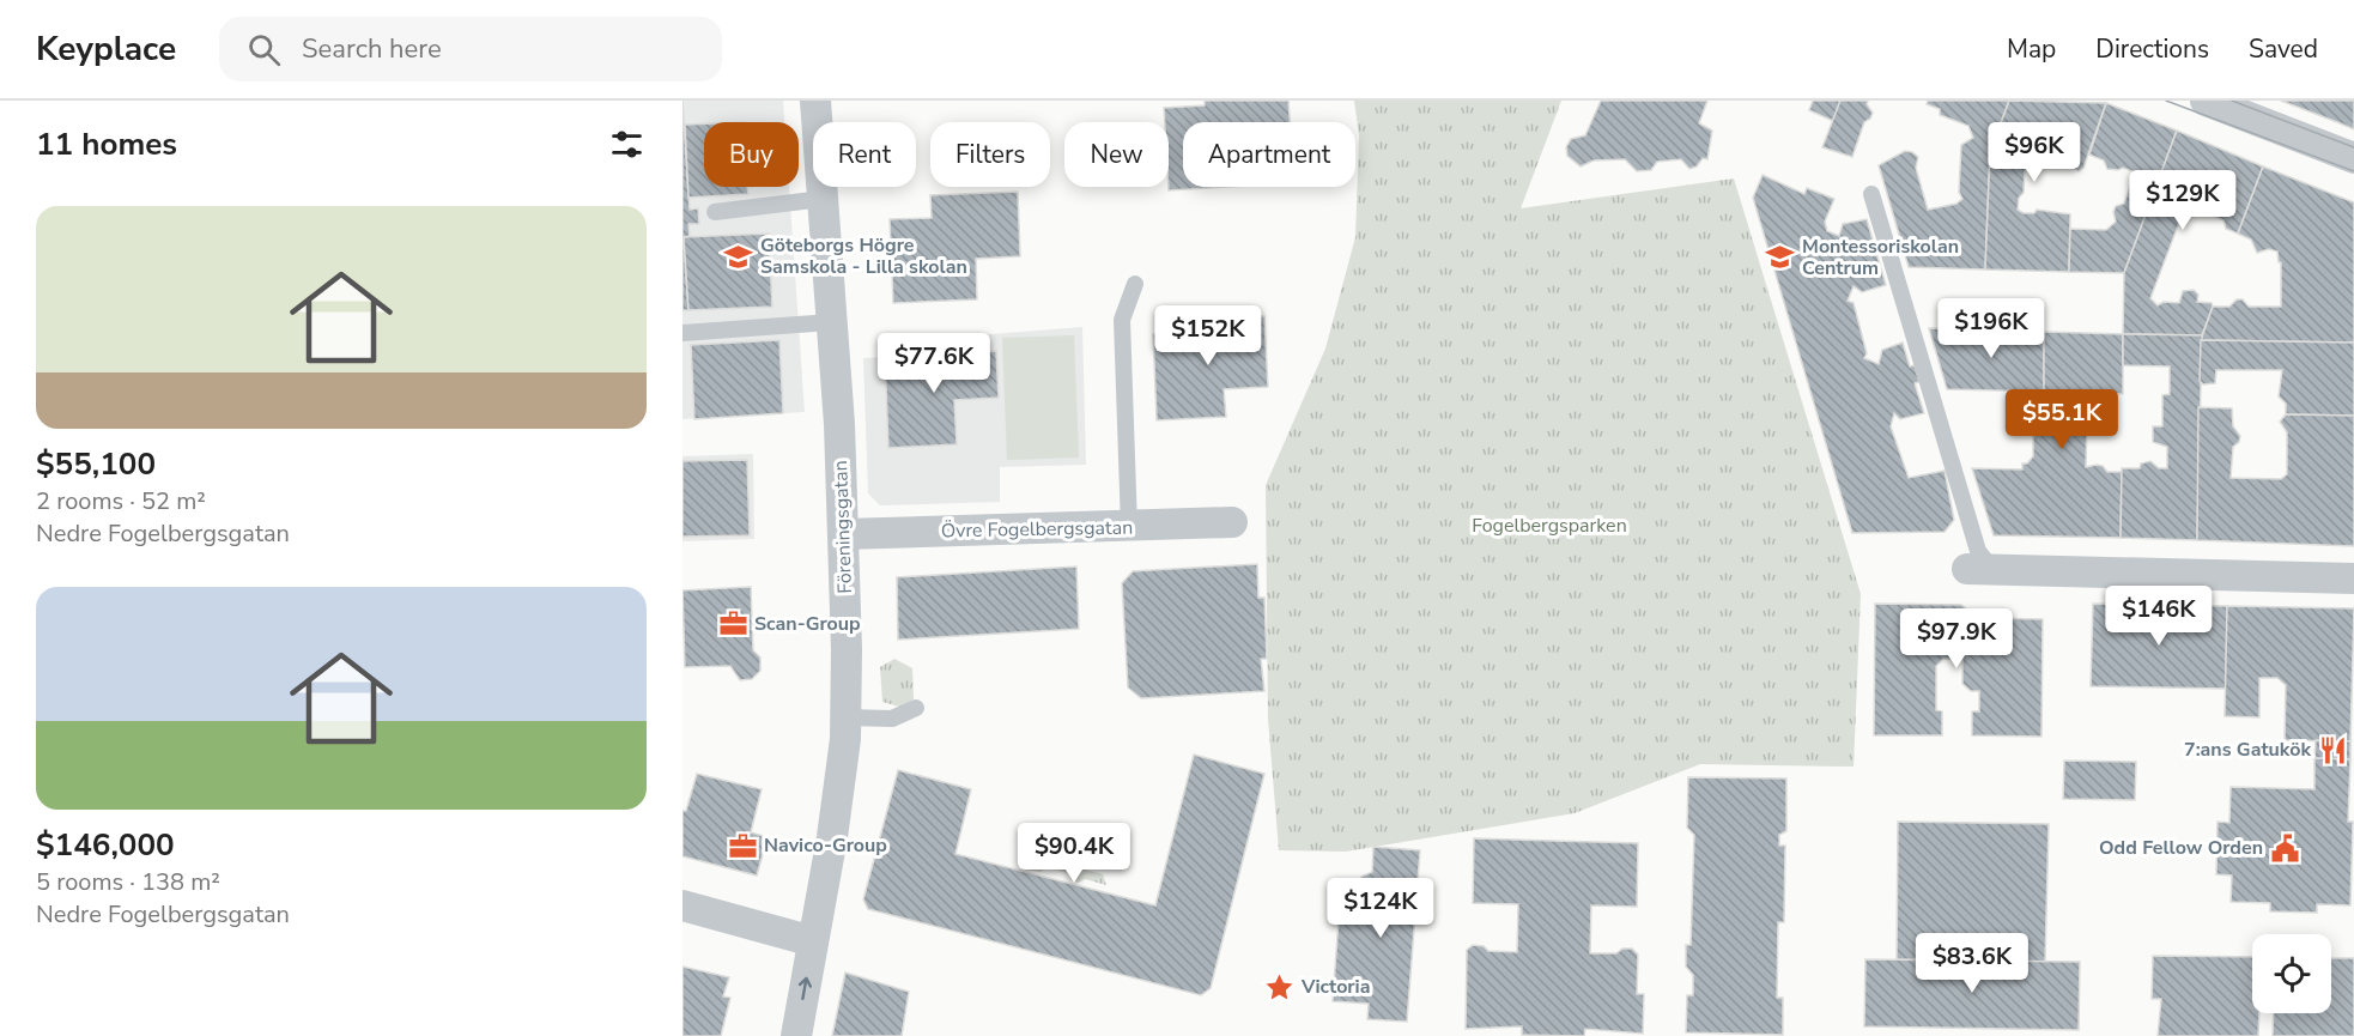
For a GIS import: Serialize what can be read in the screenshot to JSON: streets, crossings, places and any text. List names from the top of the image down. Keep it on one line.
{"streets":{"street":["Föreningsgatan","Övre Fogelbergsgatan"]},"crossings":[["Föreningsgatan","Övre Fogelbergsgatan"]],"parks":["Fogelbergsparken"],"places":{"school or university":["Göteborgs Högre Samskola - Lilla skolan","Montessoriskolan Centrum"],"office":["Scan-Group","Navico-Group"],"restaurant":["7:ans Gatukök"],"public building":["Odd Fellow Orden"],"place":["Victoria"]},"page":{"header":"Keyplace","search":"Search here","nav":["Map","Directions","Saved"],"heading":"11 homes","price":["$96K","$129K","$196K","$152K","$77.6K","$55.1K","$146K","$97.9K","$90.4K","$124K","$83.6K"],"chip":["Buy","Rent","Filters","New","Apartment"],"list":[{"name":"$55,100","note":"2 rooms · 52 m² · Nedre Fogelbergsgatan"},{"name":"$146,000","note":"5 rooms · 138 m² · Nedre Fogelbergsgatan"}]}}
